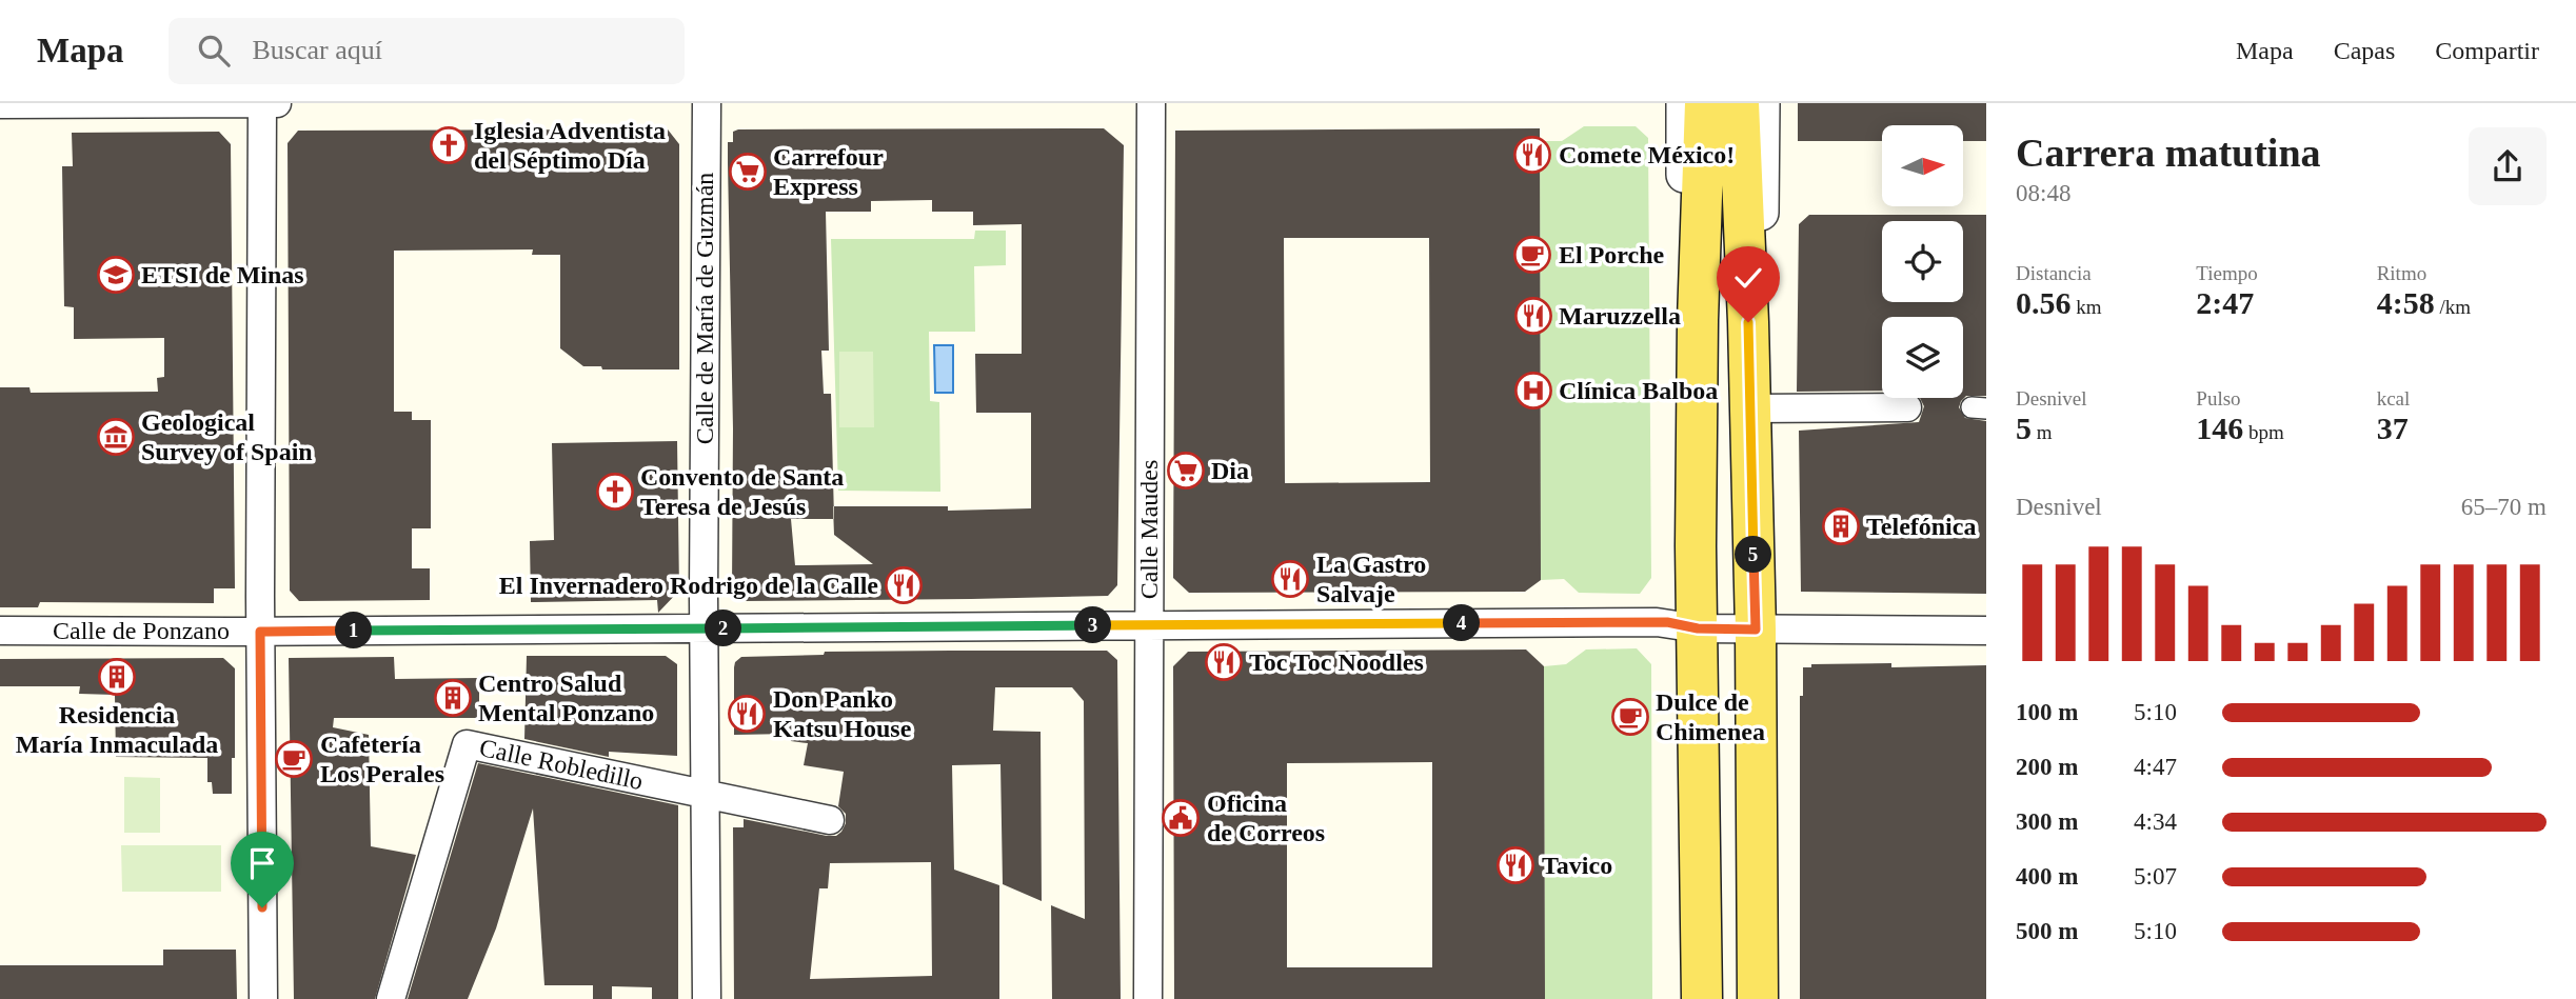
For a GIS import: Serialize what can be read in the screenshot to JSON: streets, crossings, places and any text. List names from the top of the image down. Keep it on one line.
{"streets":{"street":["Calle de María de Guzmán","Calle Maudes","Calle de Ponzano","Calle Robledillo"]},"crossings":[["Calle de María de Guzmán","Calle de Ponzano"],["Calle de María de Guzmán","Calle Robledillo"],["Calle Maudes","Calle de Ponzano"]],"places":{"church":["Iglesia Adventista del Séptimo Día","Convento de Santa Teresa de Jesús"],"restaurant":["Comete México!","Maruzzella","La Gastro Salvaje","El Invernadero Rodrigo de la Calle","Toc Toc Noodles","Don Panko Katsu House","Tavico"],"supermarket":["Carrefour Express","Dia"],"cafe":["El Porche","Dulce de Chimenea","Cafetería Los Perales"],"school or university":["ETSI de Minas"],"hospital":["Clínica Balboa"],"museum":["Geological Survey of Spain"],"building":["Telefónica","Residencia María Inmaculada","Centro Salud Mental Ponzano"],"public building":["Oficina de Correos"]},"north":"right","page":{"header":"Mapa","search":"Buscar aquí","nav":["Mapa","Capas","Compartir"],"heading":["Carrera matutina","08:48"],"stats":[["Distancia","0.56 km"],["Tiempo","2:47"],["Ritmo","4:58 /km"],["Desnivel","5 m"],["Pulso","146 bpm"],["kcal","37"]],"chart":["Desnivel","65–70 m"],"pins":["5","4","3","2","1"],"list":[{"name":"100 m","note":"5:10"},{"name":"200 m","note":"4:47"},{"name":"300 m","note":"4:34"},{"name":"400 m","note":"5:07"},{"name":"500 m","note":"5:10"}]}}
